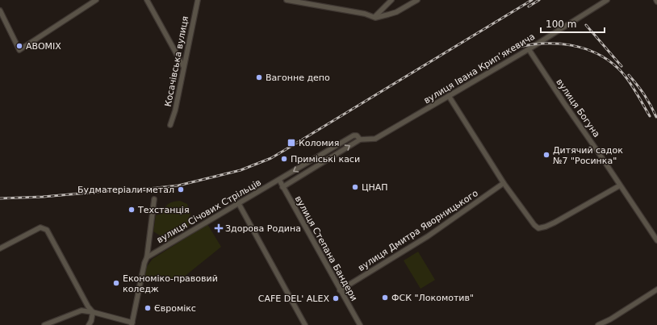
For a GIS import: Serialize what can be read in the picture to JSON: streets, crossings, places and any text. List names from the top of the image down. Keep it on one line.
{"streets":{"street":["Косачівська вулиця","вулиця Івана Крипʼякевича","вулиця Богуна","вулиця Січових Стрільців","вулиця Дмитра Яворницького","вулиця Степана Бандери"]},"crossings":[["вулиця Івана Крипʼякевича","вулиця Богуна"],["вулиця Івана Крипʼякевича","вулиця Січових Стрільців"],["вулиця Січових Стрільців","вулиця Степана Бандери"],["вулиця Дмитра Яворницького","вулиця Степана Бандери"]],"places":{"other":["ABOMIX","Вагонне депо","Дитячий садок №7 \"Росинка\"","Приміські каси","ЦНАП","Будматеріали-метал","Техстанція","Економіко-правовий коледж","ФСК \"Локомотив\"","CAFE DEL' ALEX","Євромікс"],"transit":["Коломия"],"health":["Здорова Родина"]},"scale_bar":"100 m"}
